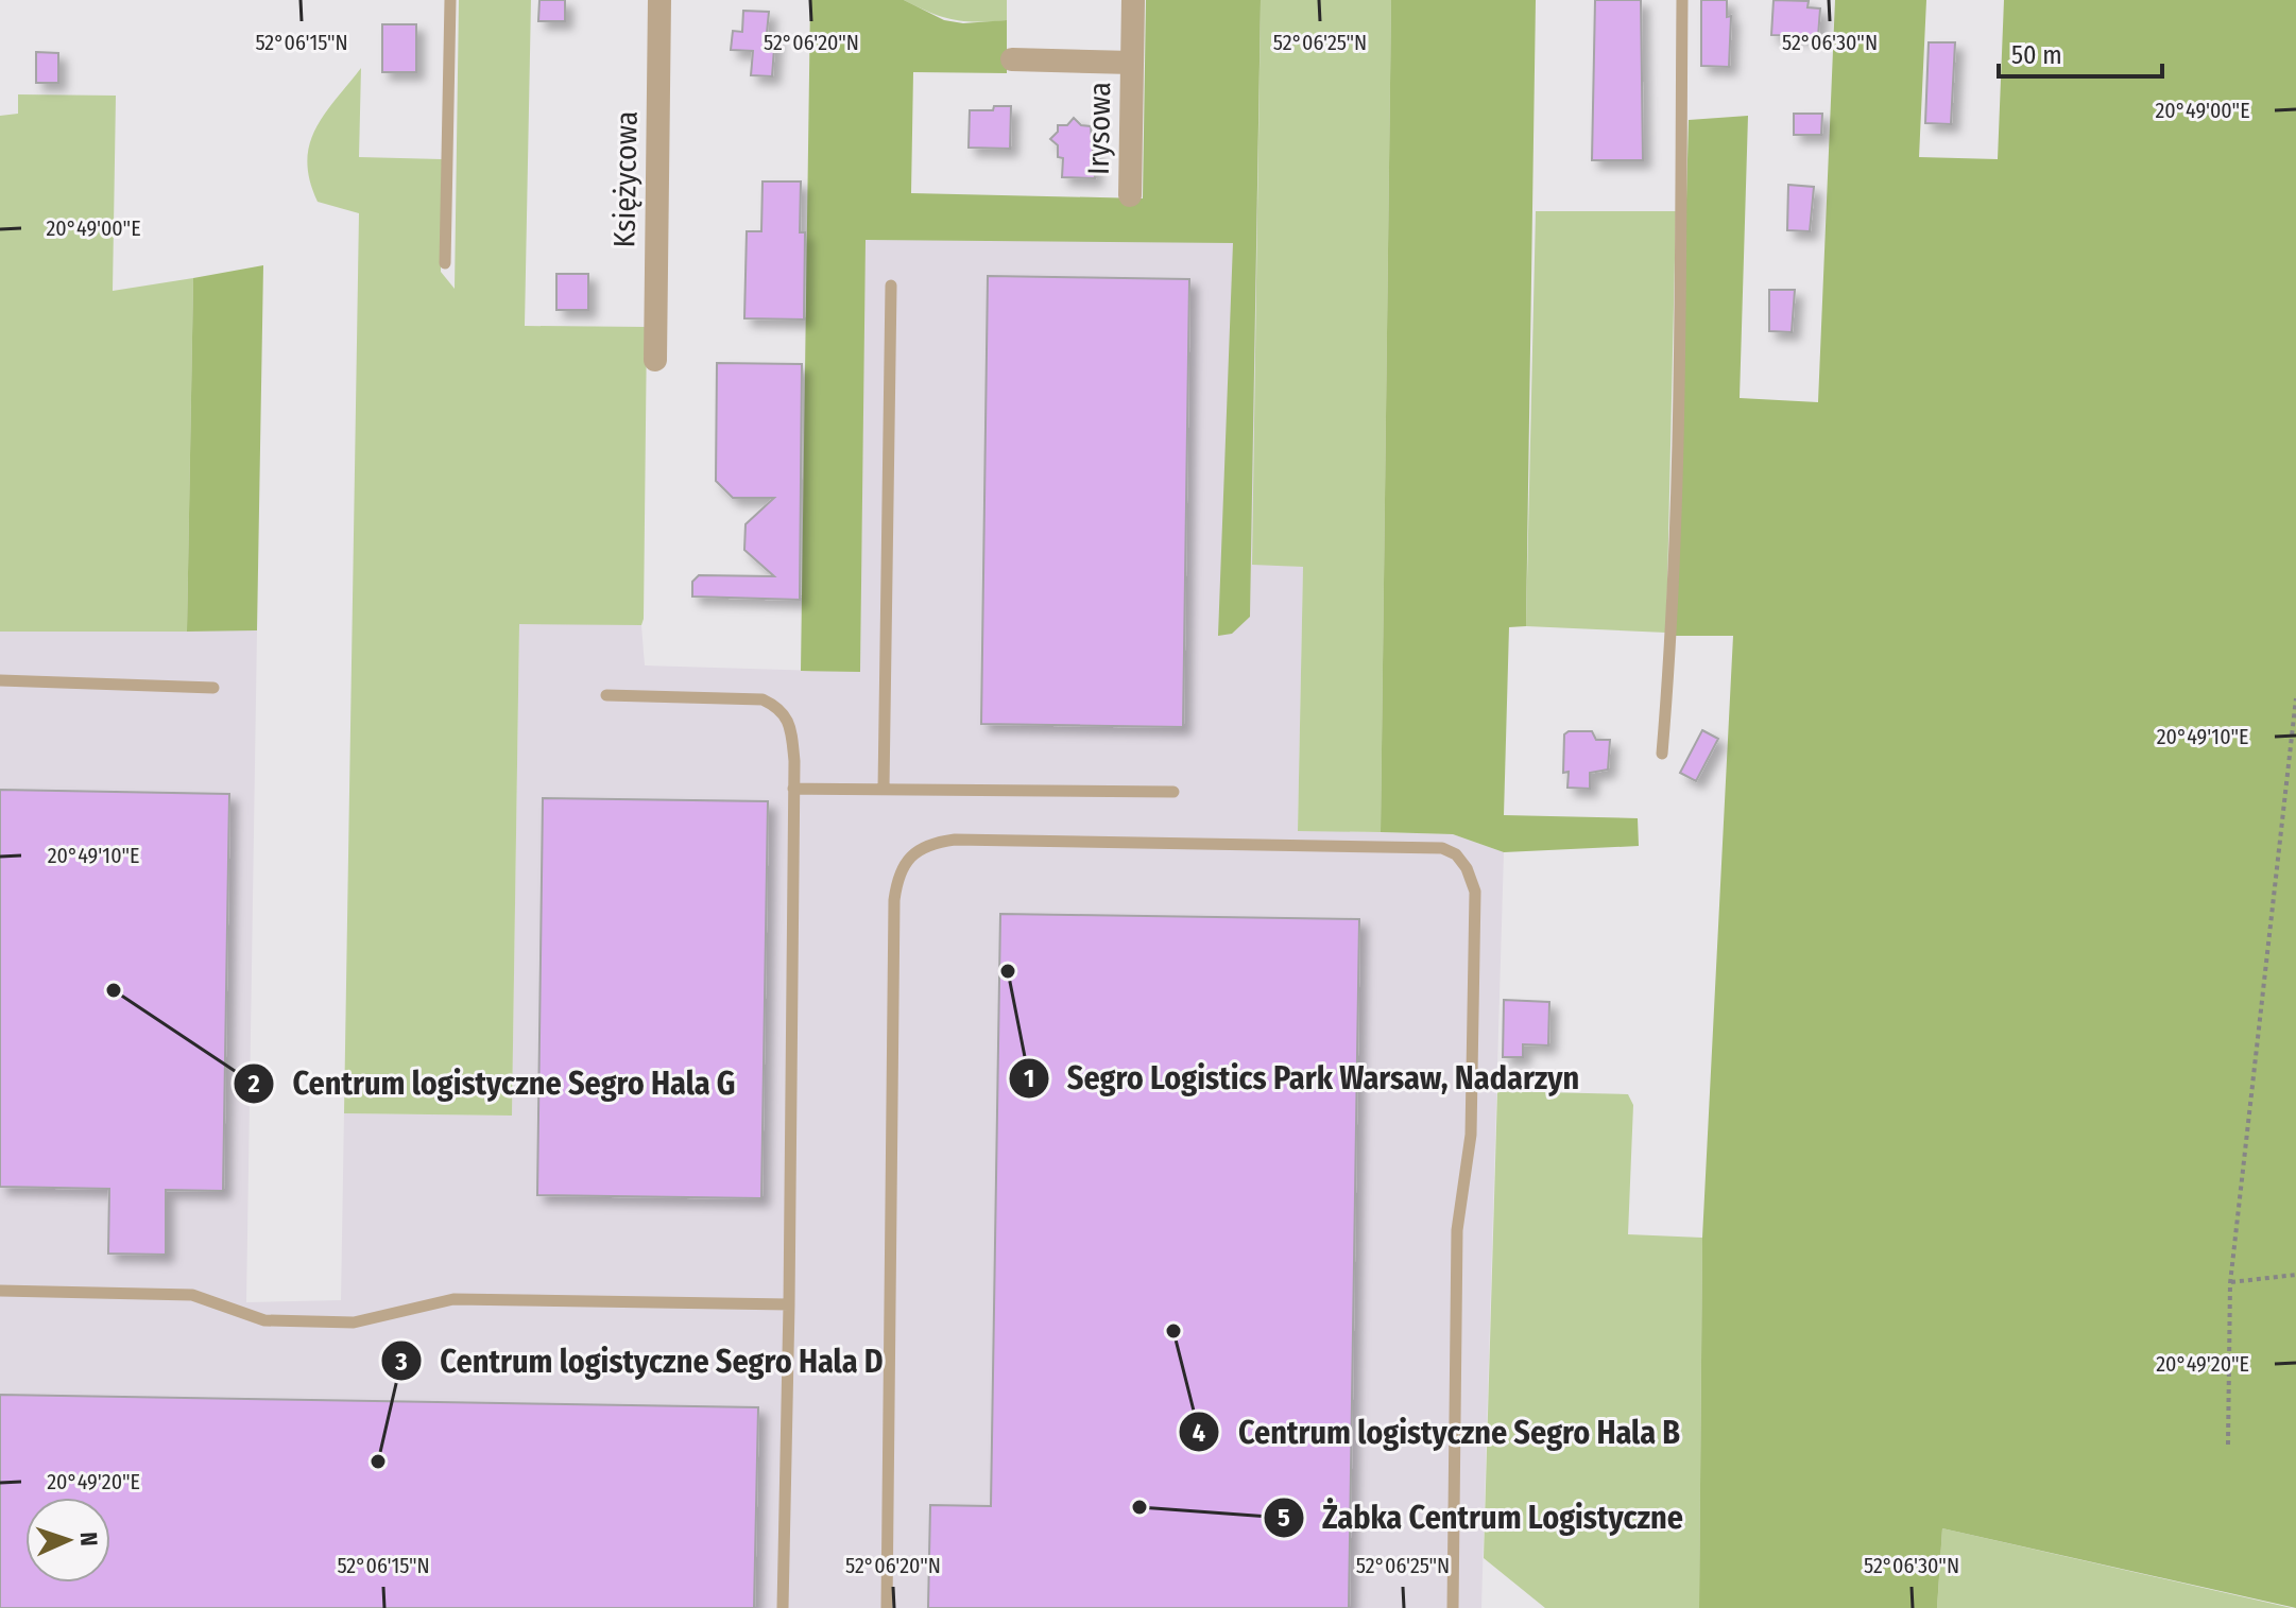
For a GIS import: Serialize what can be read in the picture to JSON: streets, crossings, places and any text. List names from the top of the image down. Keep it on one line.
{"streets":{"street":["Irysowa","Księżycowa"]},"places":["Segro Logistics Park Warsaw, Nadarzyn","Centrum logistyczne Segro Hala G","Centrum logistyczne Segro Hala B","Centrum logistyczne Segro Hala D","Żabka Centrum Logistyczne"],"scale_bar":"50 m","north":"right","coordinates":["52°06'15\"N","52°06'20\"N","52°06'25\"N","52°06'30\"N","20°49'00\"E","20°49'10\"E","20°49'20\"E"]}
